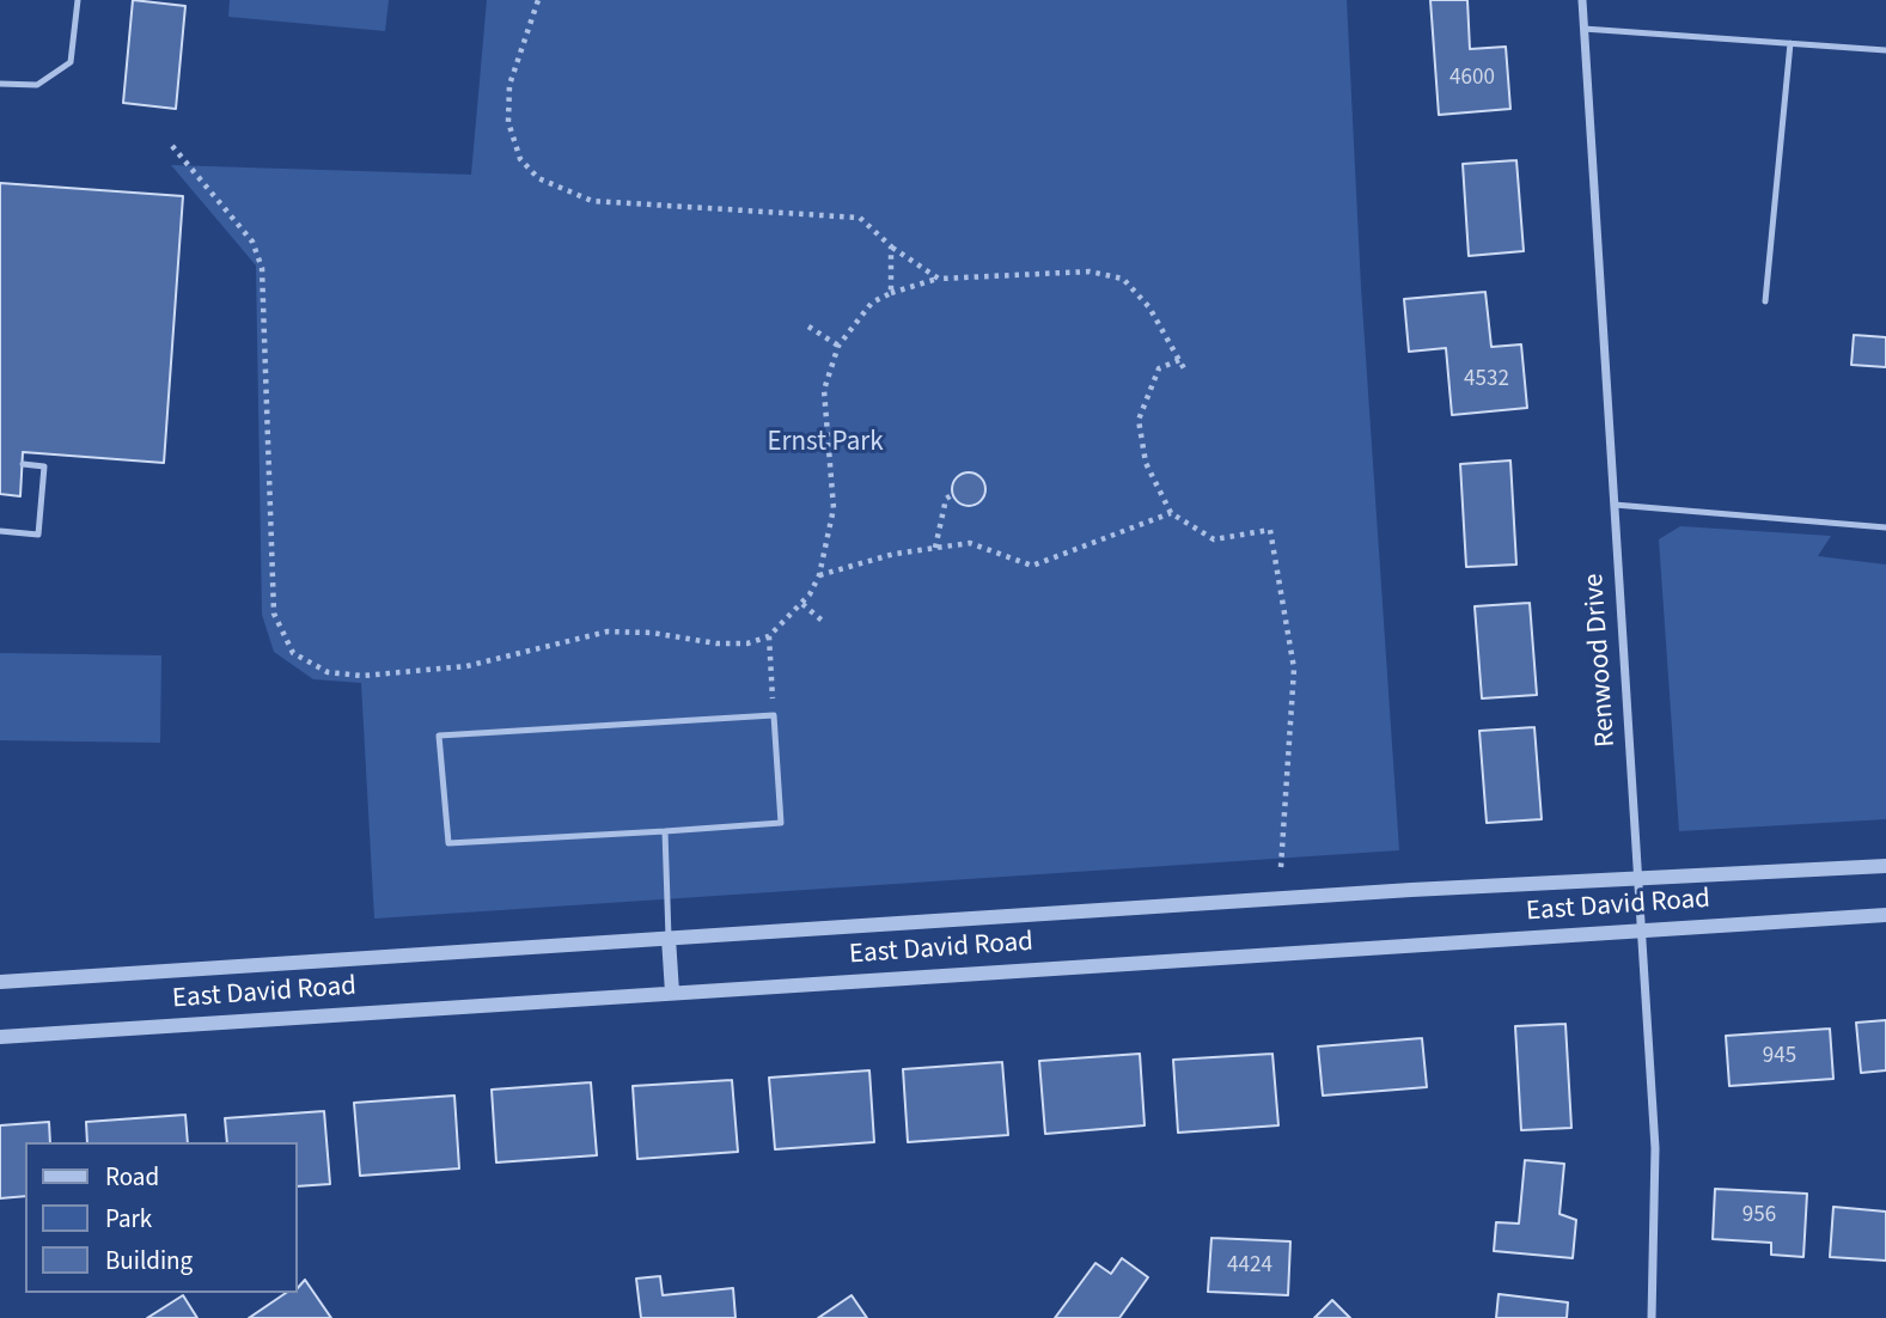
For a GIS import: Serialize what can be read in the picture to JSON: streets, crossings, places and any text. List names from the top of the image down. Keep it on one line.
{"streets":{"street":["Renwood Drive","East David Road"]},"crossings":[["Renwood Drive","East David Road"]],"parks":["Ernst Park"],"house_numbers":["4600","4532","945","956","4424"],"legend":["Road","Park","Building"]}
